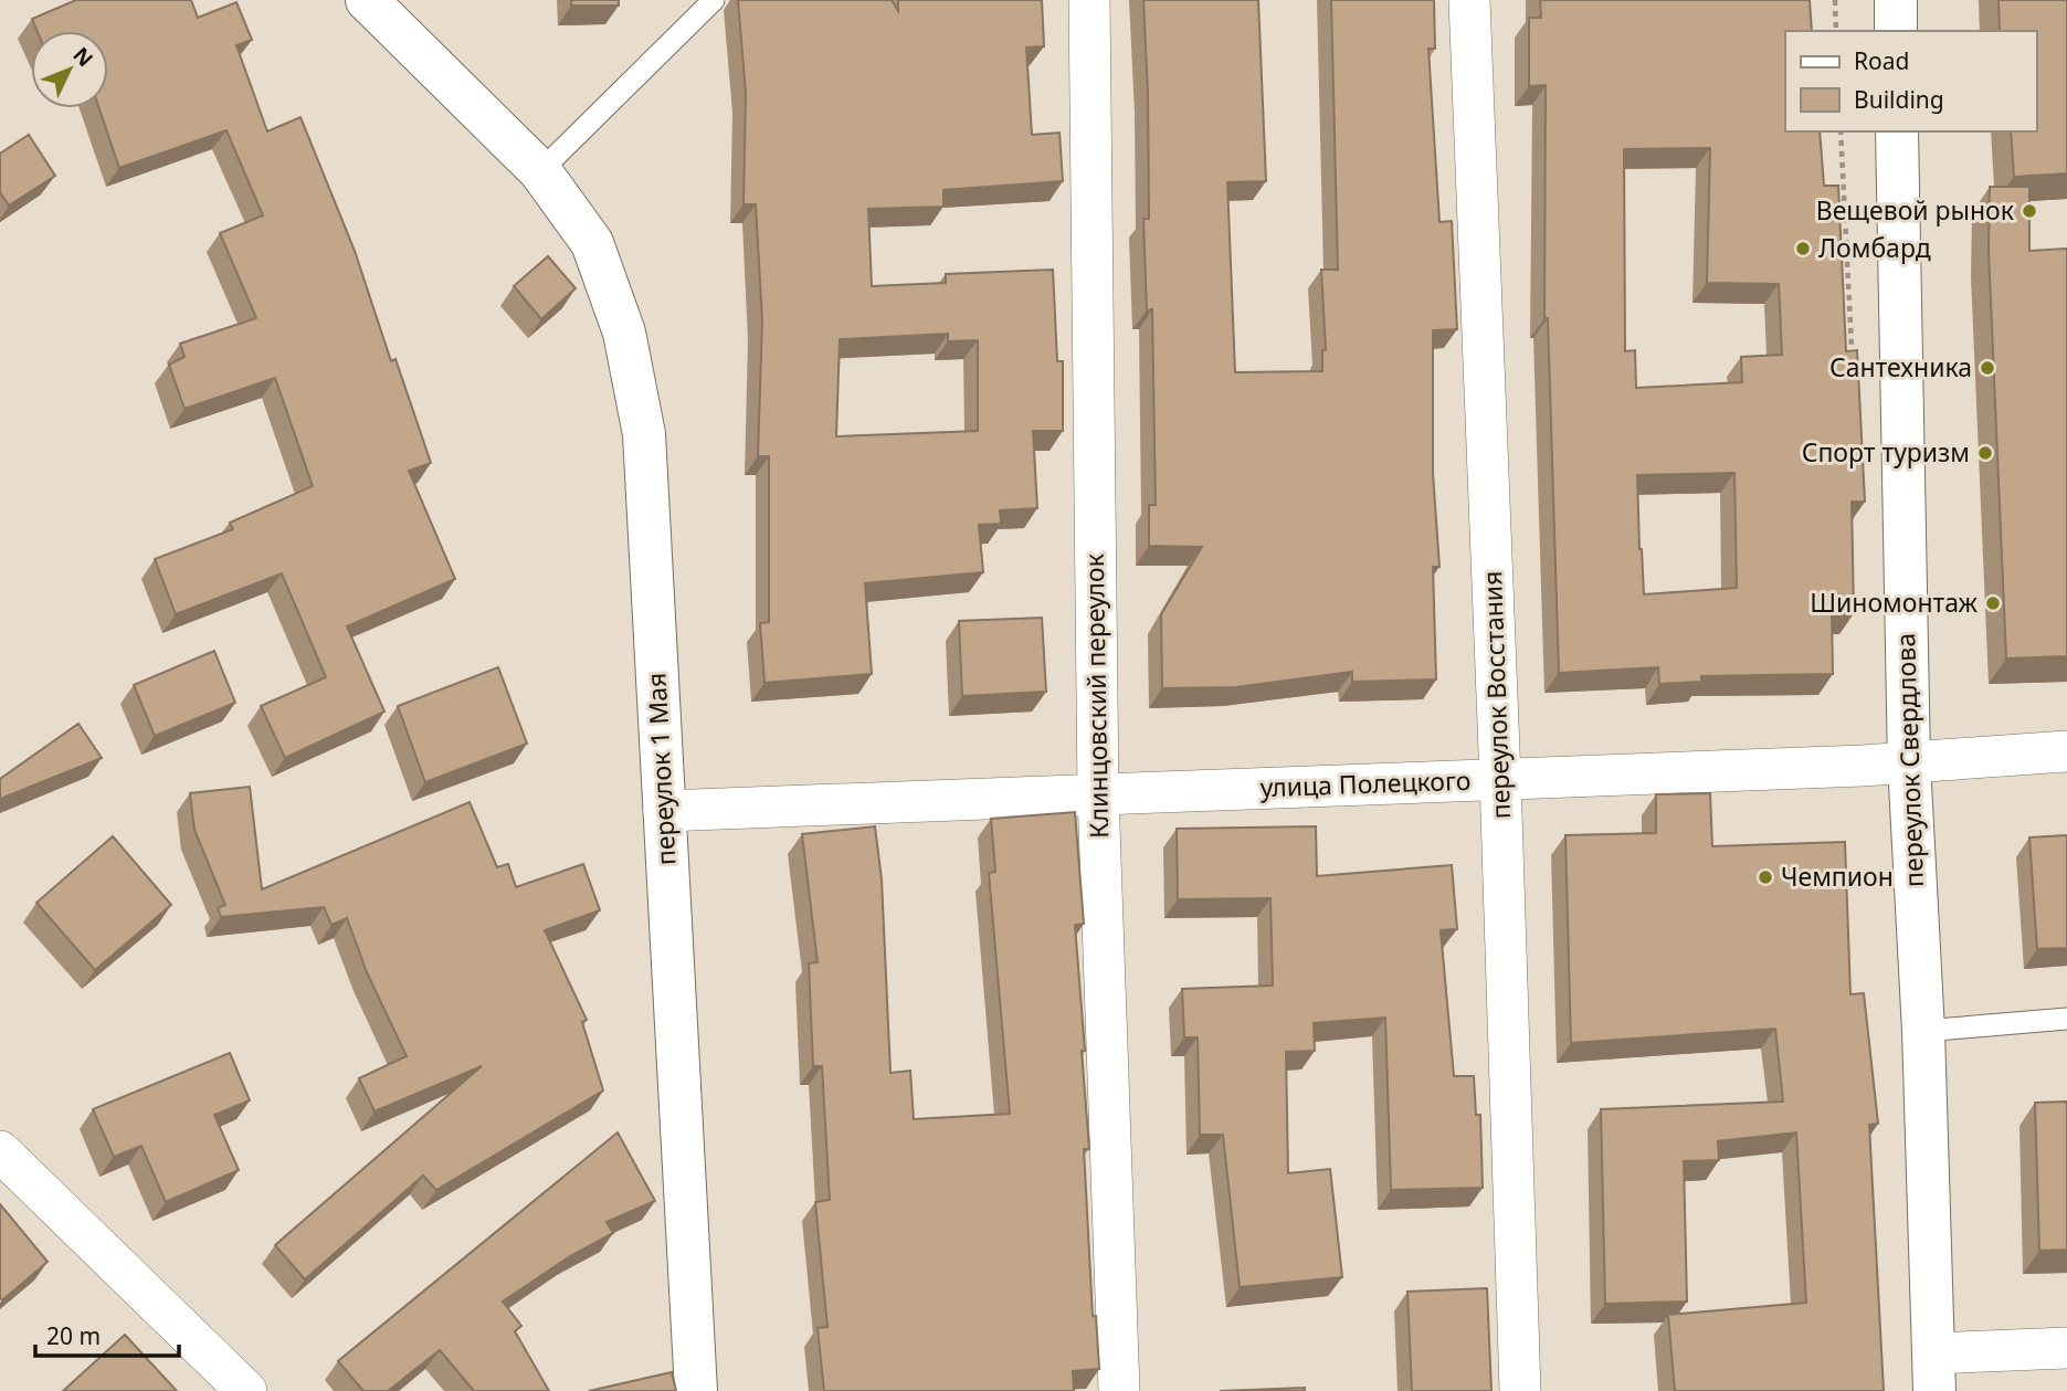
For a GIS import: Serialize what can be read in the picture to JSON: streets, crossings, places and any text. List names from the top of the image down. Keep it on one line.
{"streets":{"street":["переулок Восстания","Клинцовский переулок","переулок Свердлова","переулок 1 Мая","улица Полецкого"]},"crossings":[["переулок Восстания","улица Полецкого"],["Клинцовский переулок","улица Полецкого"],["переулок Свердлова","улица Полецкого"],["переулок 1 Мая","улица Полецкого"]],"places":["Вещевой рынок","Ломбард","Сантехника","Спорт туризм","Шиномонтаж","Чемпион"],"legend":["Road","Building"],"scale_bar":"20 m","north":"top right"}
